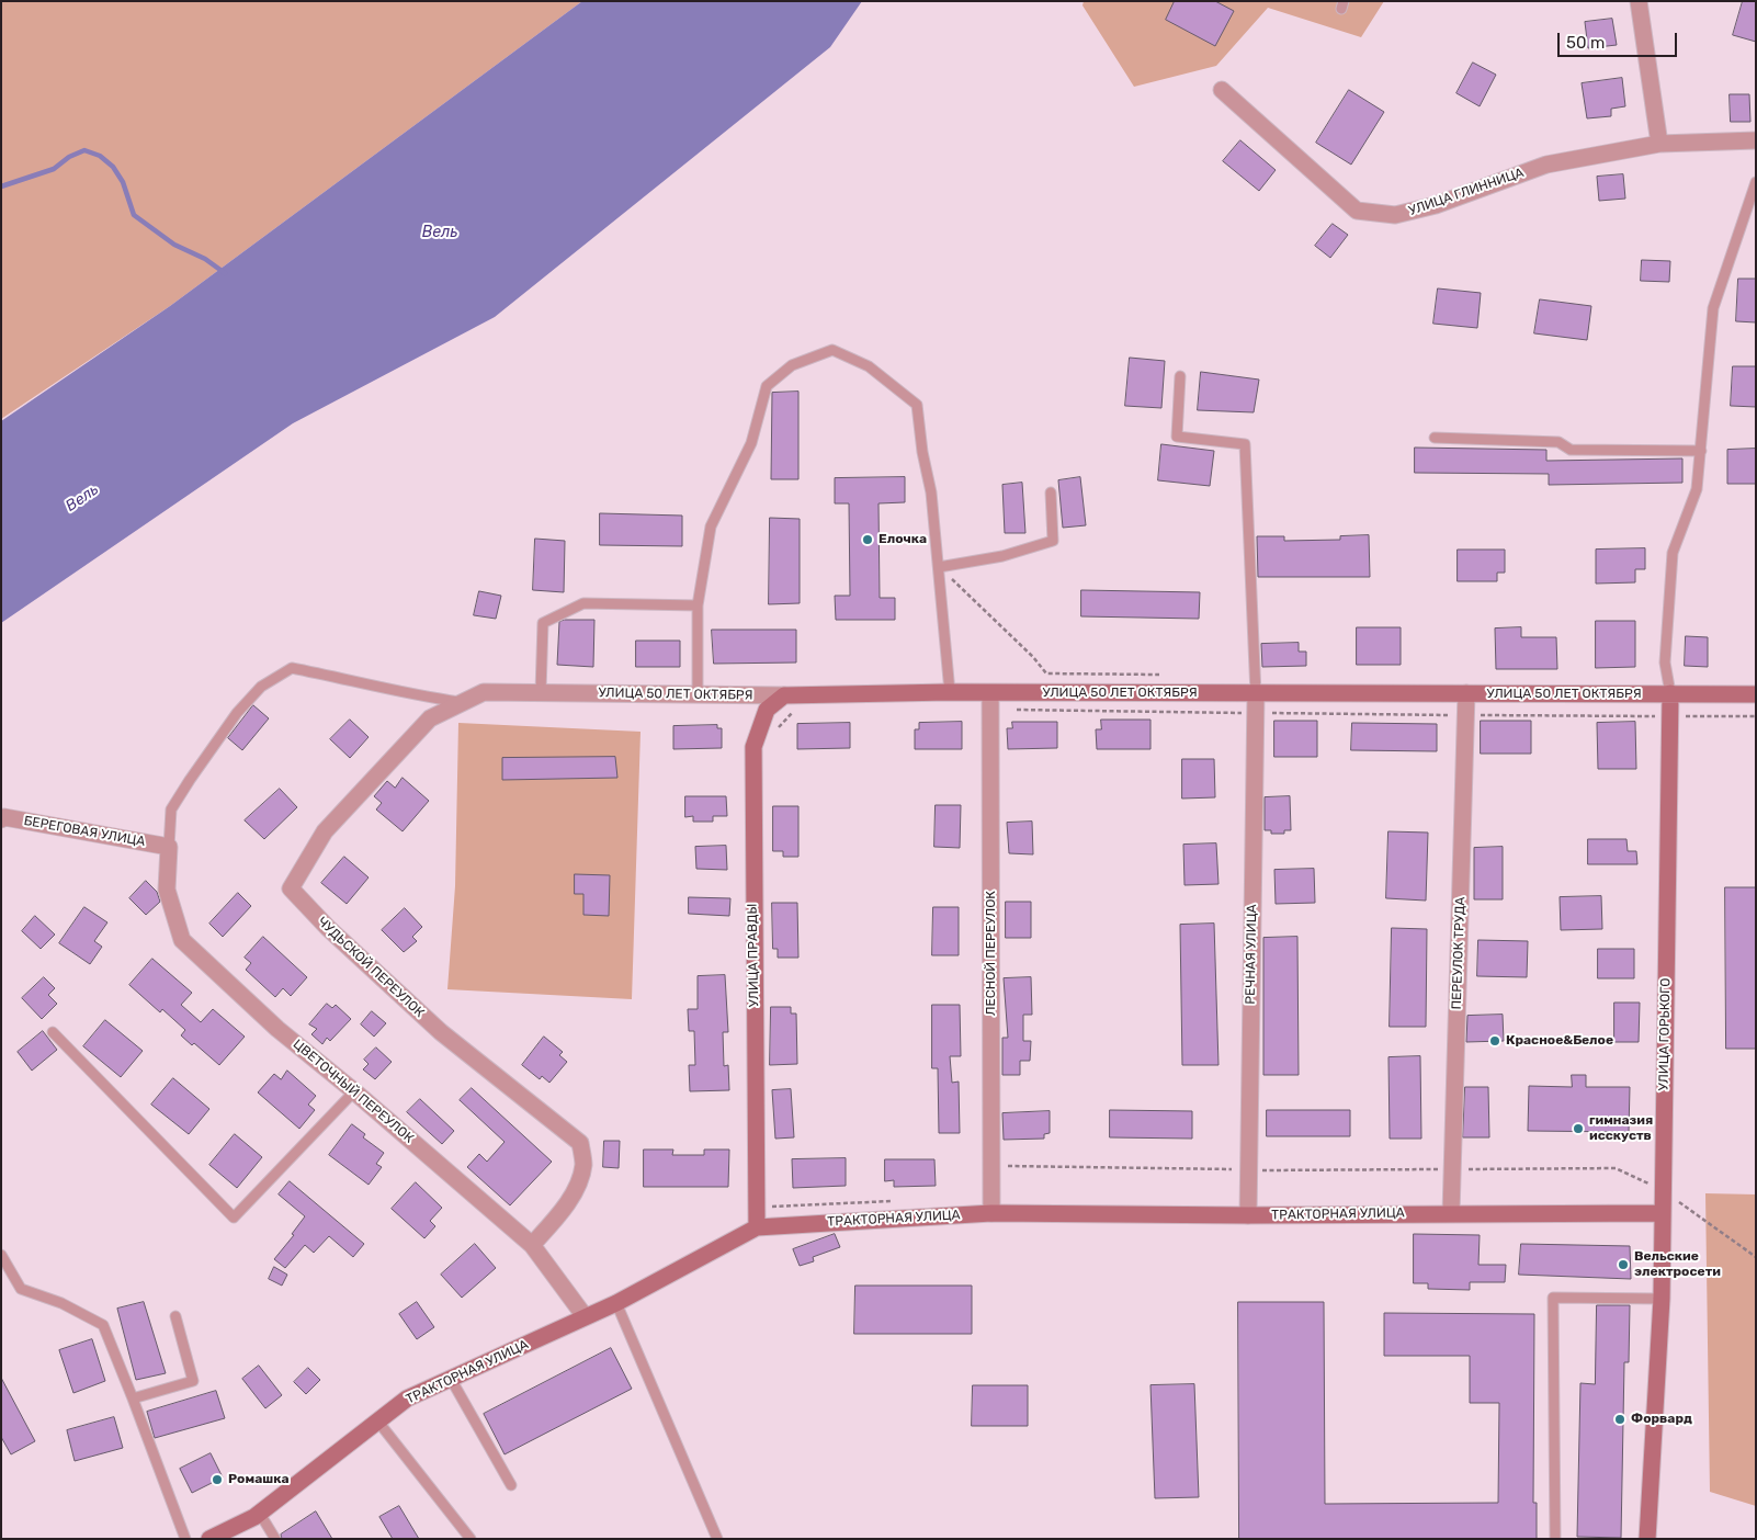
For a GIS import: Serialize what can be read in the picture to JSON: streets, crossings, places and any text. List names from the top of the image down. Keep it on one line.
{"streets":{"street":["УЛИЦА ГЛИННИЦА","УЛИЦА 50 ЛЕТ ОКТЯБРЯ","БЕРЕГОВАЯ УЛИЦА","ЛЕСНОЙ ПЕРЕУЛОК","ПЕРЕУЛОК ТРУДА","РЕЧНАЯ УЛИЦА","УЛИЦА ПРАВДЫ","ЧУДЬСКОЙ ПЕРЕУЛОК","УЛИЦА ГОРЬКОГО","ЦВЕТОЧНЫЙ ПЕРЕУЛОК","ТРАКТОРНАЯ УЛИЦА"]},"crossings":[["УЛИЦА 50 ЛЕТ ОКТЯБРЯ","ЛЕСНОЙ ПЕРЕУЛОК"],["УЛИЦА 50 ЛЕТ ОКТЯБРЯ","ПЕРЕУЛОК ТРУДА"],["УЛИЦА 50 ЛЕТ ОКТЯБРЯ","РЕЧНАЯ УЛИЦА"],["УЛИЦА 50 ЛЕТ ОКТЯБРЯ","УЛИЦА ПРАВДЫ"],["УЛИЦА 50 ЛЕТ ОКТЯБРЯ","ЧУДЬСКОЙ ПЕРЕУЛОК"],["УЛИЦА 50 ЛЕТ ОКТЯБРЯ","УЛИЦА ГОРЬКОГО"],["БЕРЕГОВАЯ УЛИЦА","ЦВЕТОЧНЫЙ ПЕРЕУЛОК"],["ЛЕСНОЙ ПЕРЕУЛОК","ТРАКТОРНАЯ УЛИЦА"],["ПЕРЕУЛОК ТРУДА","ТРАКТОРНАЯ УЛИЦА"],["РЕЧНАЯ УЛИЦА","ТРАКТОРНАЯ УЛИЦА"],["УЛИЦА ПРАВДЫ","ТРАКТОРНАЯ УЛИЦА"],["ЧУДЬСКОЙ ПЕРЕУЛОК","ЦВЕТОЧНЫЙ ПЕРЕУЛОК"],["УЛИЦА ГОРЬКОГО","ТРАКТОРНАЯ УЛИЦА"],["ЦВЕТОЧНЫЙ ПЕРЕУЛОК","ТРАКТОРНАЯ УЛИЦА"]],"water":["Вель"],"places":["Елочка","Красное&Белое","гимназия исскуств","Вельские электросети","Форвард","Ромашка"],"scale_bar":"50 m"}
